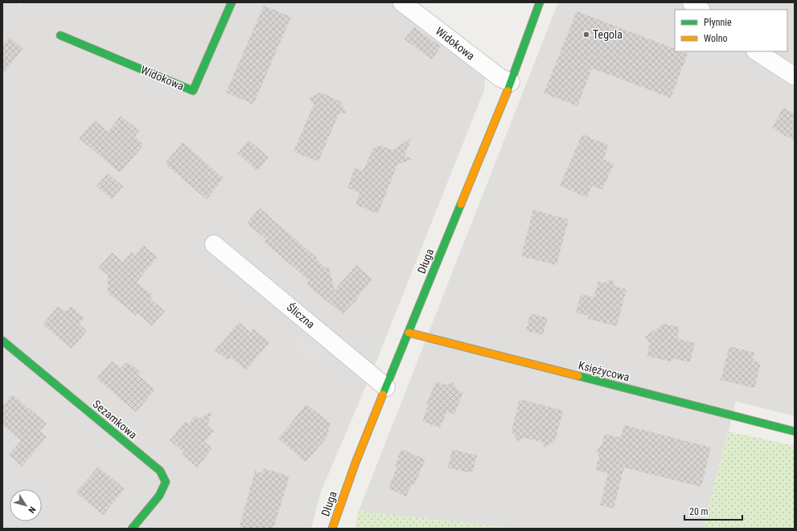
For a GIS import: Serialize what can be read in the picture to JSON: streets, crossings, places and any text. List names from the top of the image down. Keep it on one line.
{"streets":{"street":["Widokowa","Długa","Śliczna","Księżycowa","Sezamkowa"]},"crossings":[["Widokowa","Długa"],["Długa","Śliczna"],["Długa","Księżycowa"]],"places":["Tegola"],"legend":["Płynnie","Wolno"],"scale_bar":"20 m","north":"bottom right"}
